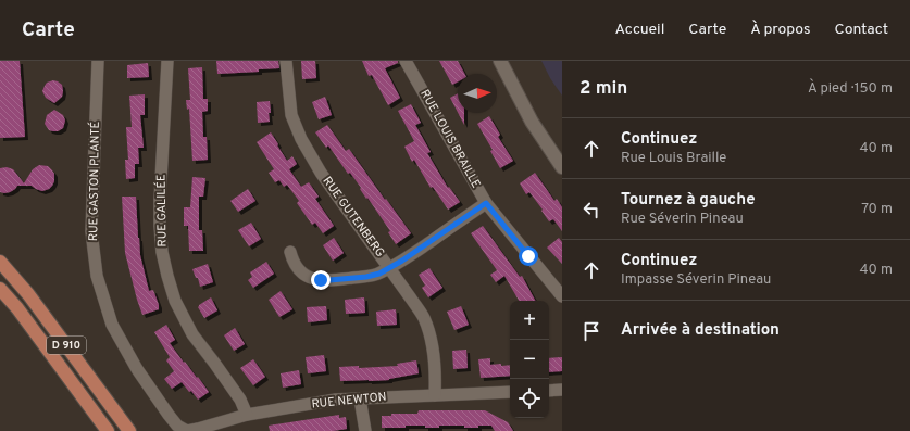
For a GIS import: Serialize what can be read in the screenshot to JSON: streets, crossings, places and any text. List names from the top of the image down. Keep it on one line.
{"streets":{"main road":["D 910"],"street":["RUE LOUIS BRAILLE","RUE GASTON PLANTÉ","RUE GALILÉE","RUE GUTENBERG","RUE NEWTON"]},"crossings":[["RUE GASTON PLANTÉ","RUE NEWTON"],["RUE GALILÉE","RUE NEWTON"],["RUE GUTENBERG","RUE NEWTON"]],"north":"right","page":{"header":"Carte","nav":["Accueil","Carte","À propos","Contact"],"heading":["2 min","À pied · 150 m"],"list":[["Continuez","Rue Louis Braille","40 m"],["Tournez à gauche","Rue Séverin Pineau","70 m"],["Continuez","Impasse Séverin Pineau","40 m"],"Arrivée à destination"],"map_buttons":["+","−"]}}
